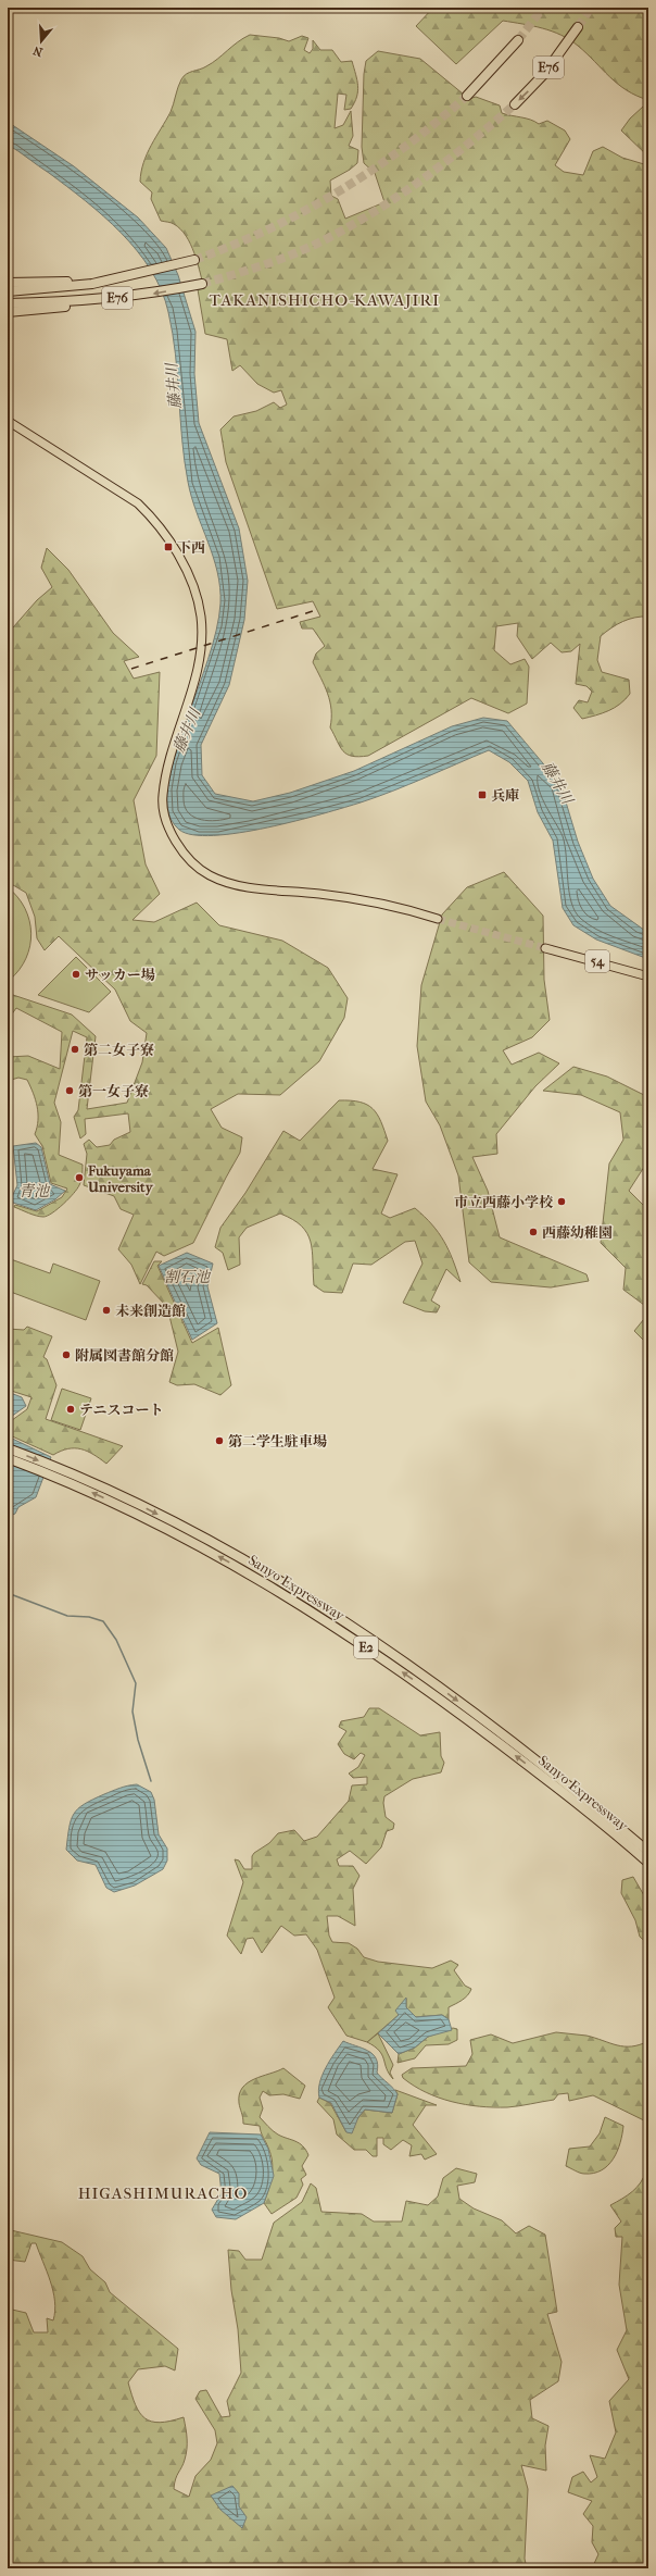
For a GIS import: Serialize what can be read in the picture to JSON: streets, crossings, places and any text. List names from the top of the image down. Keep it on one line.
{"streets":{"highway":["E76","Sanyo Expressway","E2"],"main road":["54"]},"districts":["TAKANISHICHO-KAWAJIRI","HIGASHIMURACHO"],"water":["藤井川","青池","割石池"],"places":{"transit":["下西","兵庫"],"other":["サッカー場","第二女子寮","第一女子寮","Fukuyama University","市立西藤小学校","西藤幼稚園","未来創造館","附属図書館分館","テニスコート","第二学生駐車場"]},"north":"bottom"}
